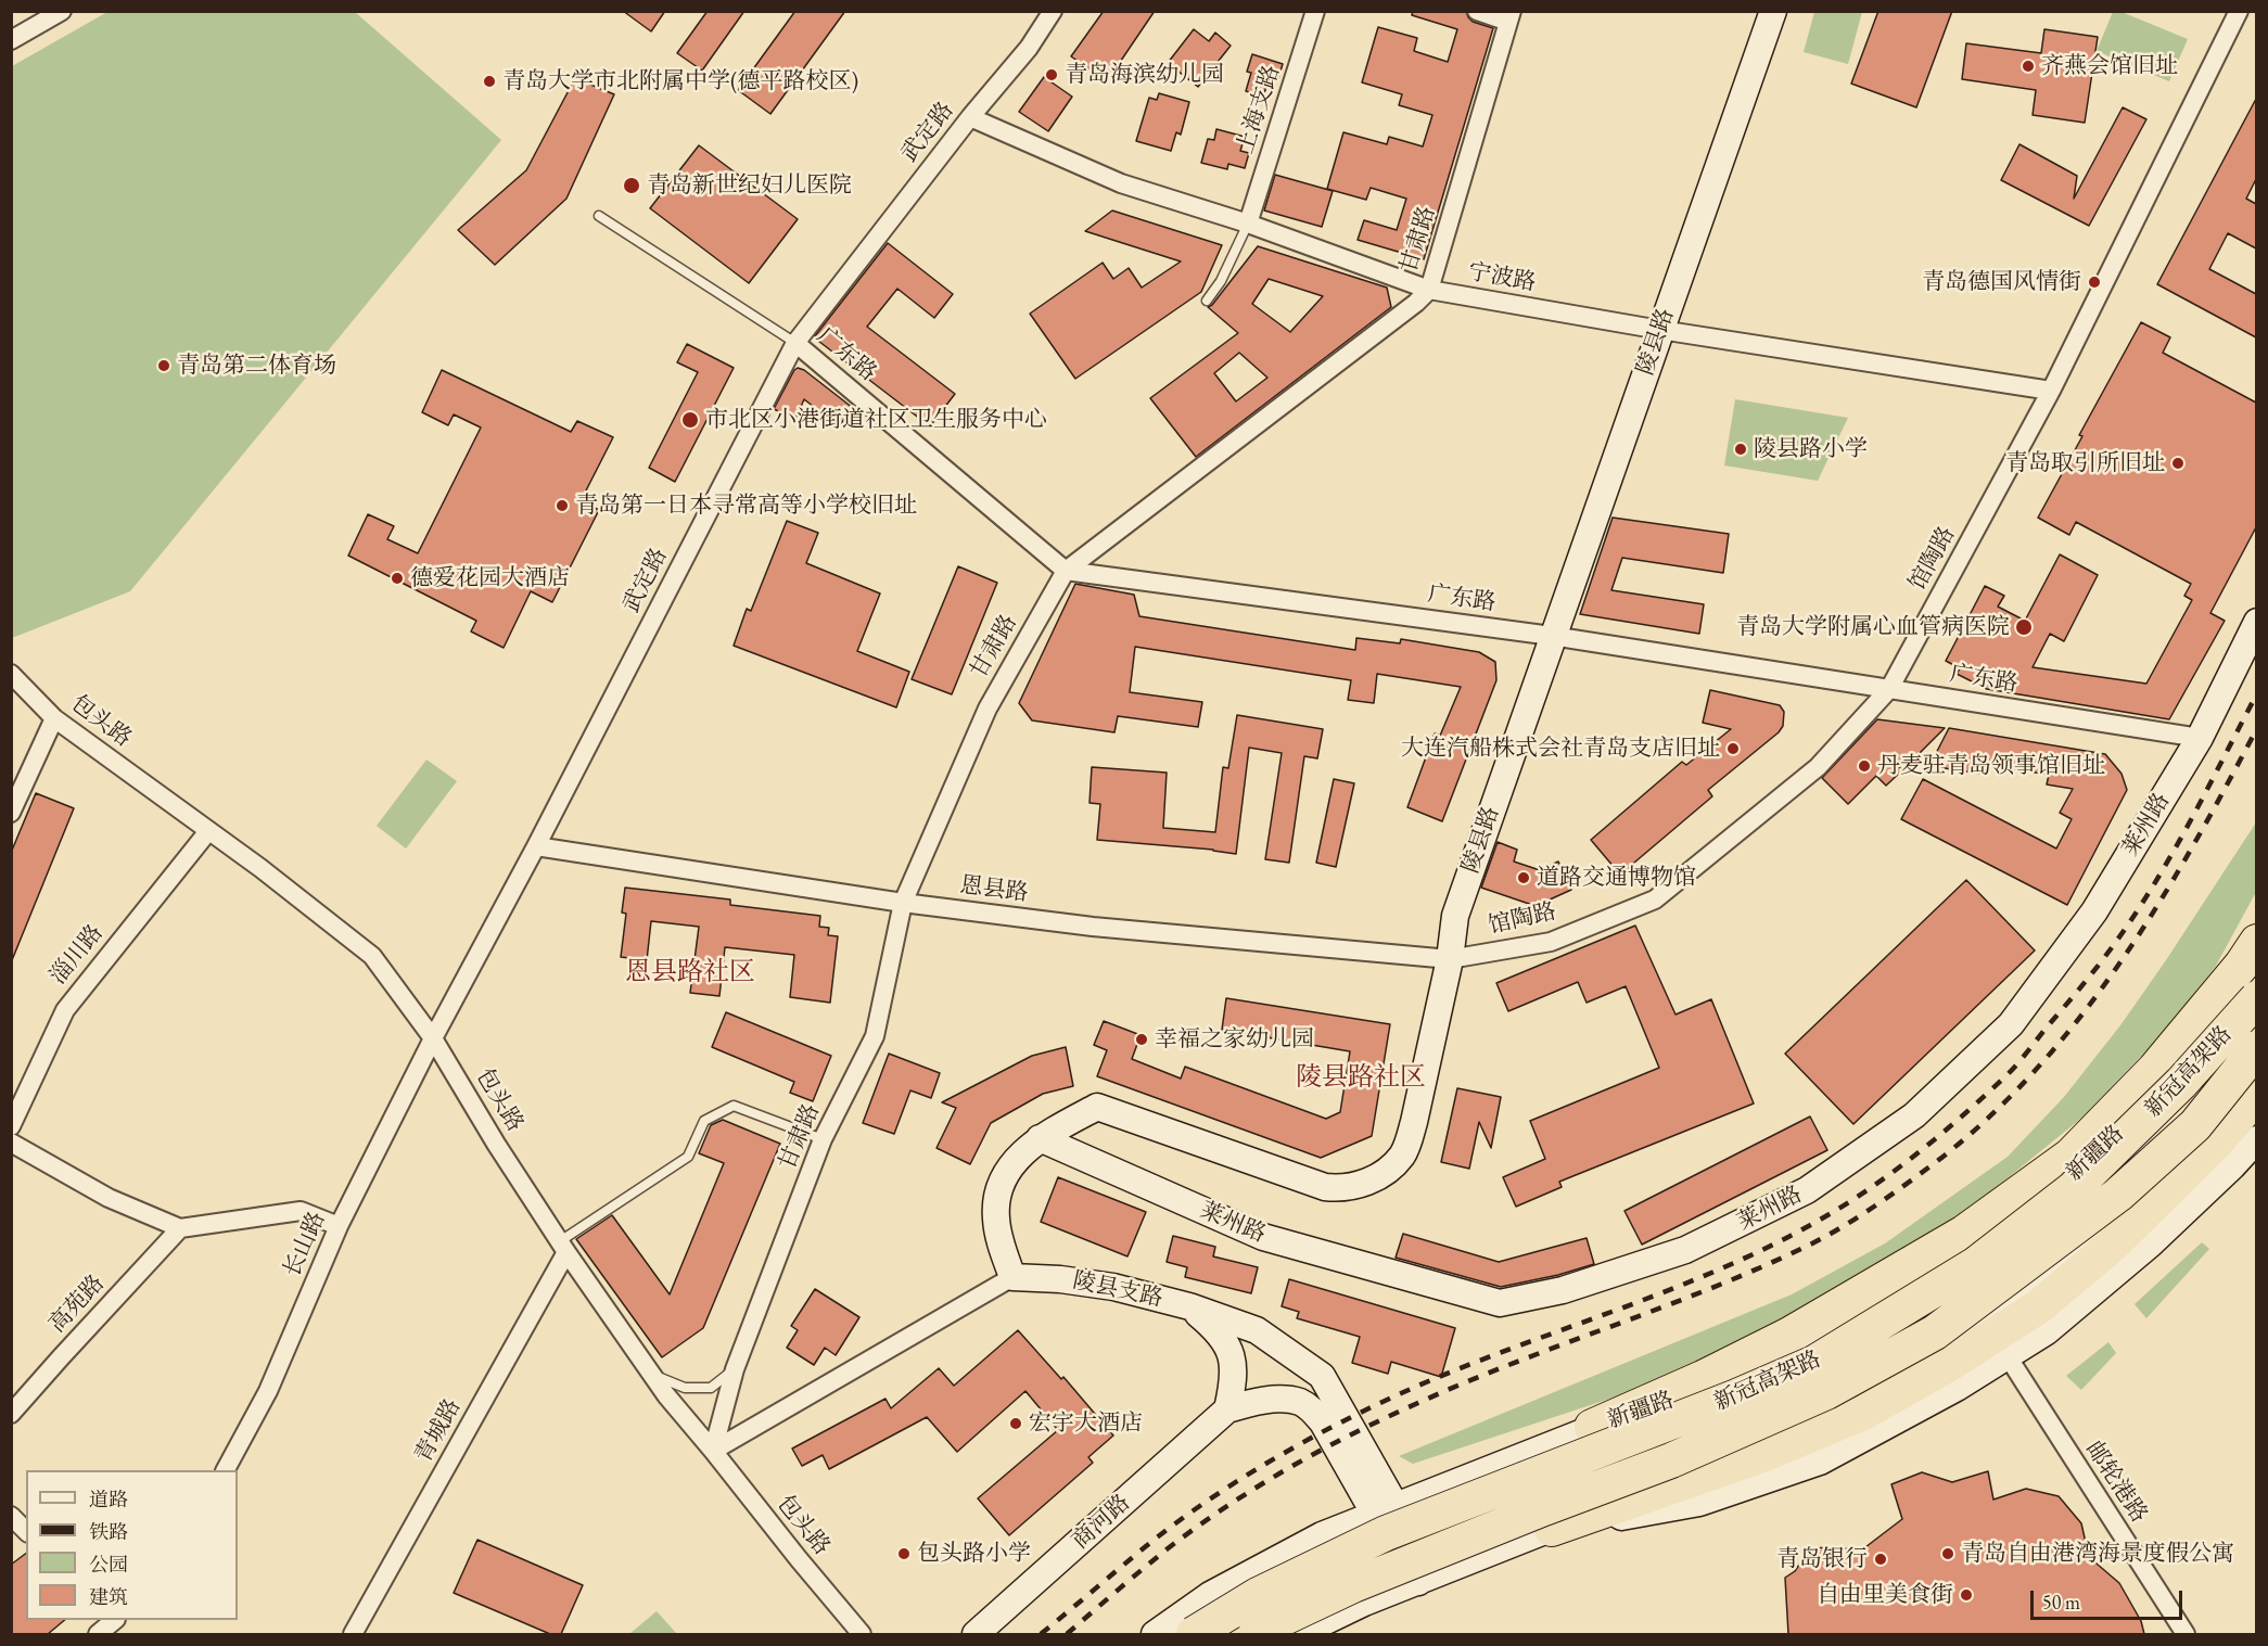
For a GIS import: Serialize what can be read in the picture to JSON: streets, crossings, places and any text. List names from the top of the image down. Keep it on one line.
{"streets":{"highway":["新冠高架路"],"street":["上海支路","武定路","甘肃路","宁波路","陵县路","广东路","馆陶路","包头路","莱州路","恩县路","淄川路","新疆路","长山路","陵县支路","高苑路","青城路","邮轮港路","商河路"]},"crossings":[["上海支路","宁波路"],["武定路","宁波路"],["武定路","广东路"],["武定路","包头路"],["武定路","恩县路"],["武定路","长山路"],["甘肃路","宁波路"],["甘肃路","广东路"],["甘肃路","包头路"],["甘肃路","恩县路"],["宁波路","陵县路"],["宁波路","馆陶路"],["陵县路","广东路"],["陵县路","馆陶路"],["陵县路","莱州路"],["陵县路","恩县路"],["陵县路","陵县支路"],["广东路","馆陶路"],["广东路","莱州路"],["馆陶路","恩县路"],["包头路","淄川路"],["包头路","长山路"],["包头路","青城路"],["新疆路","陵县支路"]],"districts":["恩县路社区","陵县路社区"],"places":["齐燕会馆旧址","青岛海滨幼儿园","青岛大学市北附属中学(德平路校区)","青岛新世纪妇儿医院","青岛德国风情街","青岛第二体育场","市北区小港街道社区卫生服务中心","陵县路小学","青岛取引所旧址","青岛第一日本寻常高等小学校旧址","德爱花园大酒店","青岛大学附属心血管病医院","大连汽船株式会社青岛支店旧址","丹麦驻青岛领事馆旧址","道路交通博物馆","幸福之家幼儿园","宏宇大酒店","包头路小学","青岛自由港湾海景度假公寓","青岛银行","自由里美食街"],"legend":["道路","铁路","公园","建筑"],"scale_bar":"50 m"}
